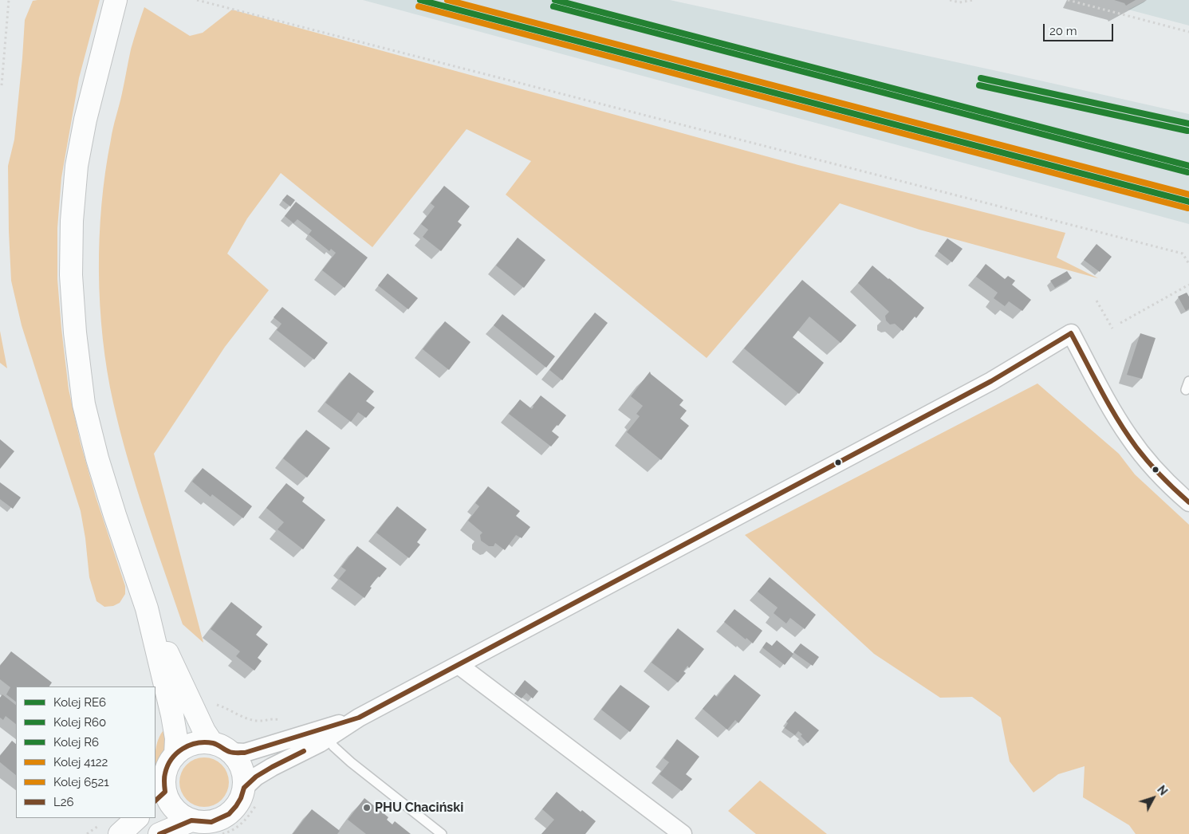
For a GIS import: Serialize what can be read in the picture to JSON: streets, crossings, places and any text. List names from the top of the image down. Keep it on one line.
{"places":["PHU Chaciński"],"lines":["rail line RE6","rail line R60","rail line 6521","rail line R6","rail line 4122","transit line L26"],"legend":["Kolej RE6","Kolej R60","Kolej R6","Kolej 4122","Kolej 6521","L26"],"scale_bar":"20 m","north":"top right"}
